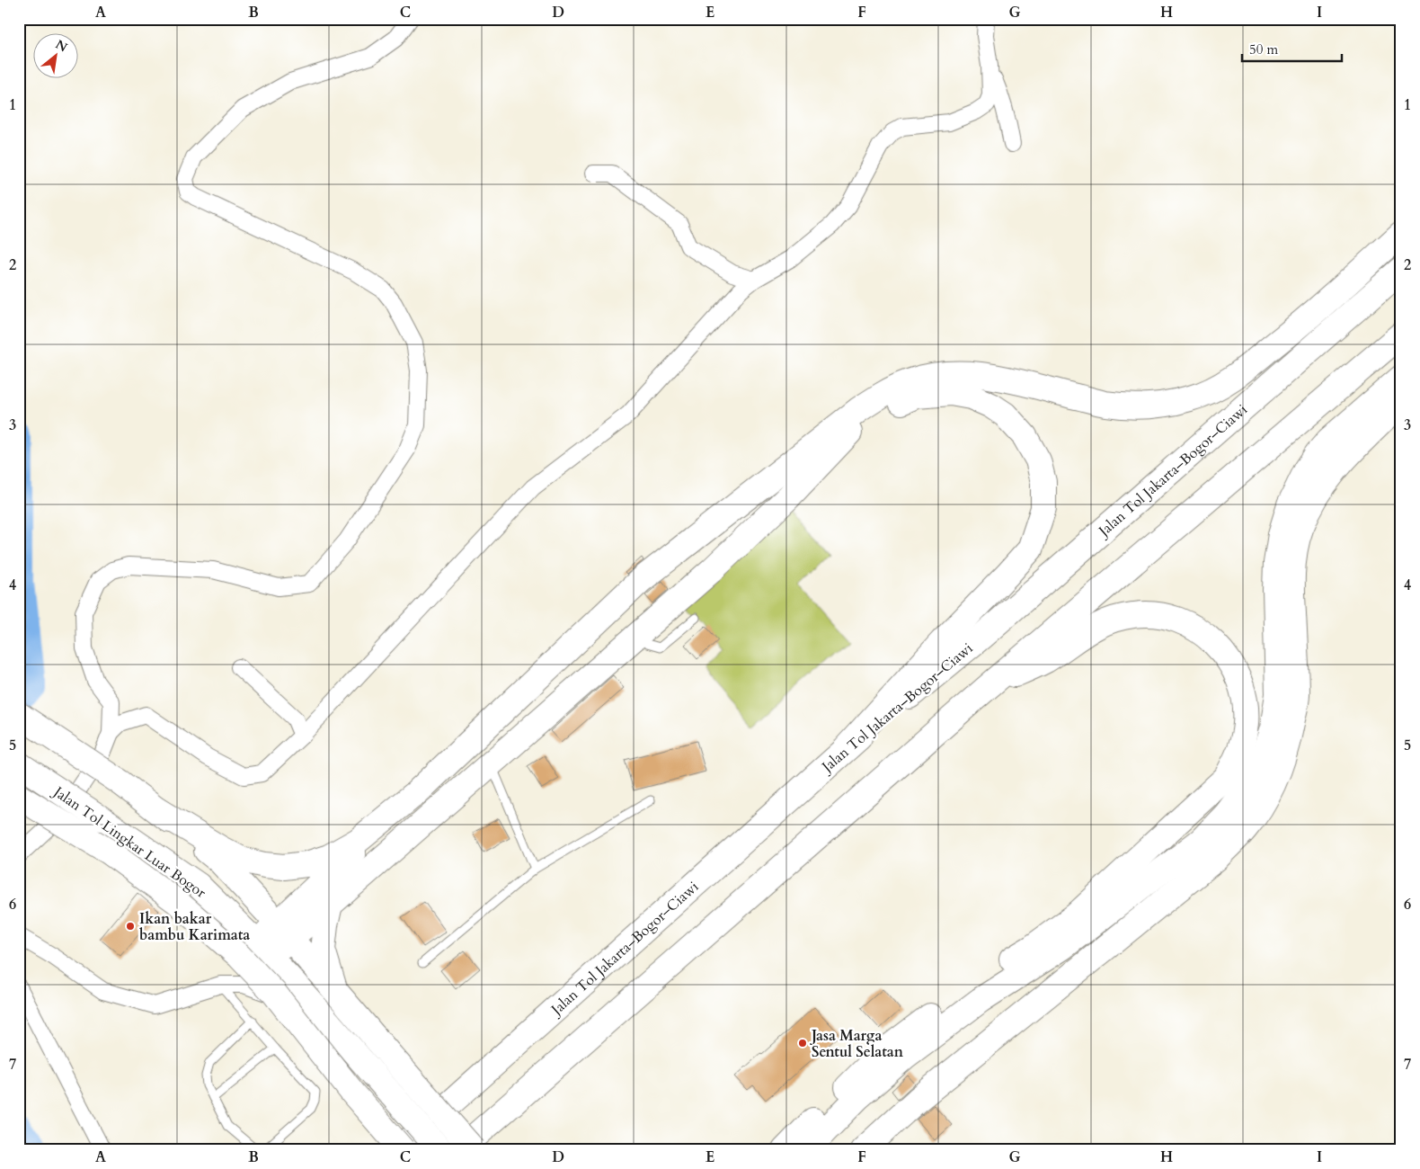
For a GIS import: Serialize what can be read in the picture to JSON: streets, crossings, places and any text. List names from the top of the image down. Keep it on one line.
{"streets":{"main road":["Jalan Tol Jakarta–Bogor–Ciawi","Jalan Tol Lingkar Luar Bogor"]},"places":["Ikan bakar bambu Karimata","Jasa Marga Sentul Selatan"],"scale_bar":"50 m","north":"top right","grid":{"columns":["A","B","C","D","E","F","G","H","I"],"rows":["1","2","3","4","5","6","7"]}}
